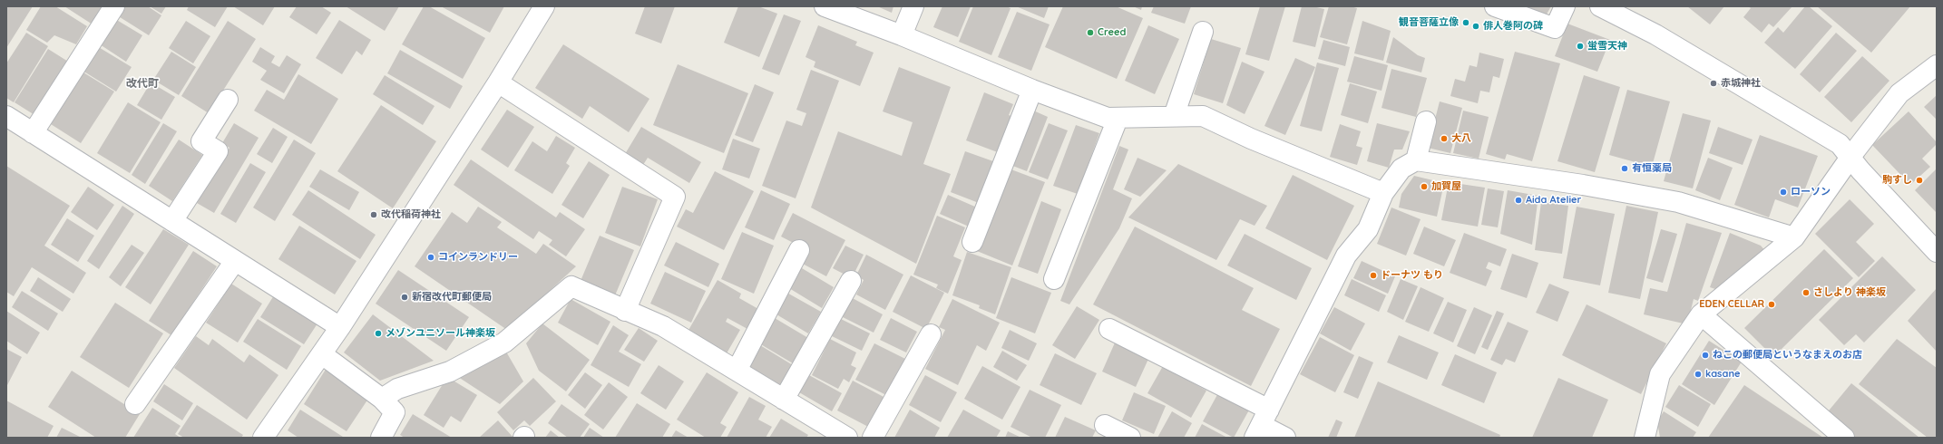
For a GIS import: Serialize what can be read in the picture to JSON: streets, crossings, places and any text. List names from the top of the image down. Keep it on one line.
{"districts":["改代町"],"places":["観音菩薩立像","俳人巻阿の碑","Creed","蛍雪天神","赤城神社","大八","有恒薬局","駒すし","加賀屋","ローソン","Aida Atelier","改代稲荷神社","コインランドリー","ドーナツ もり","さしより 神楽坂","新宿改代町郵便局","EDEN CELLAR","メゾンユニソール神楽坂","ねこの郵便局というなまえのお店","kasane"]}
